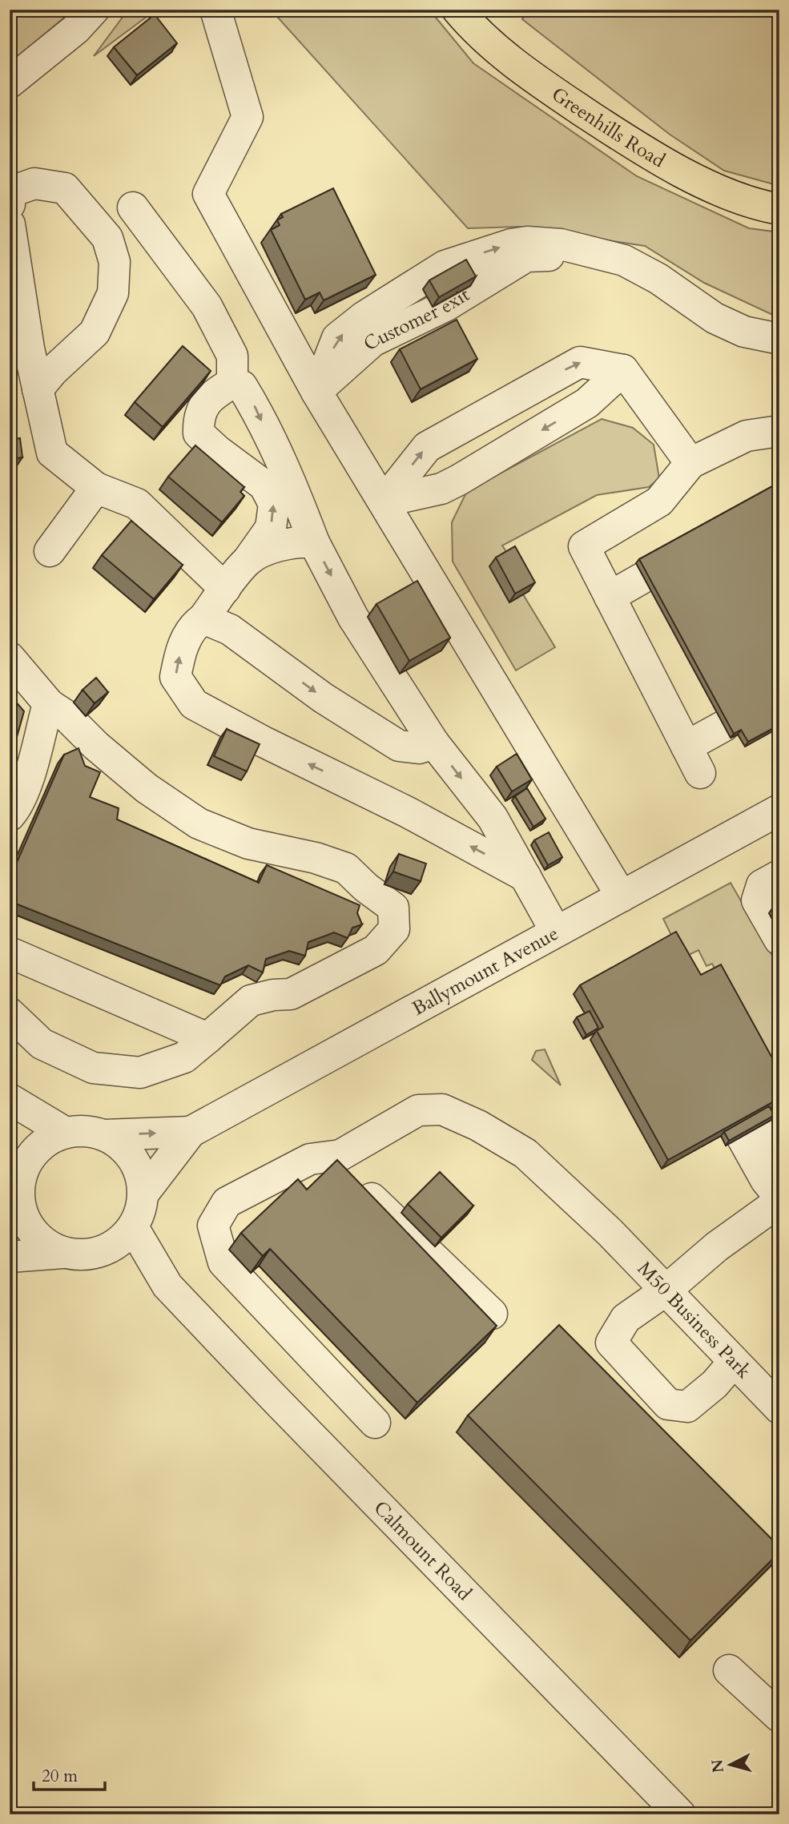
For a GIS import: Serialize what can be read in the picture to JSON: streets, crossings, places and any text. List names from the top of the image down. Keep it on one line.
{"streets":{"main road":["Greenhills Road"],"street":["Customer exit","Ballymount Avenue","M50 Business Park","Calmount Road"]},"crossings":[["Ballymount Avenue","Calmount Road"]],"scale_bar":"20 m","north":"left"}
